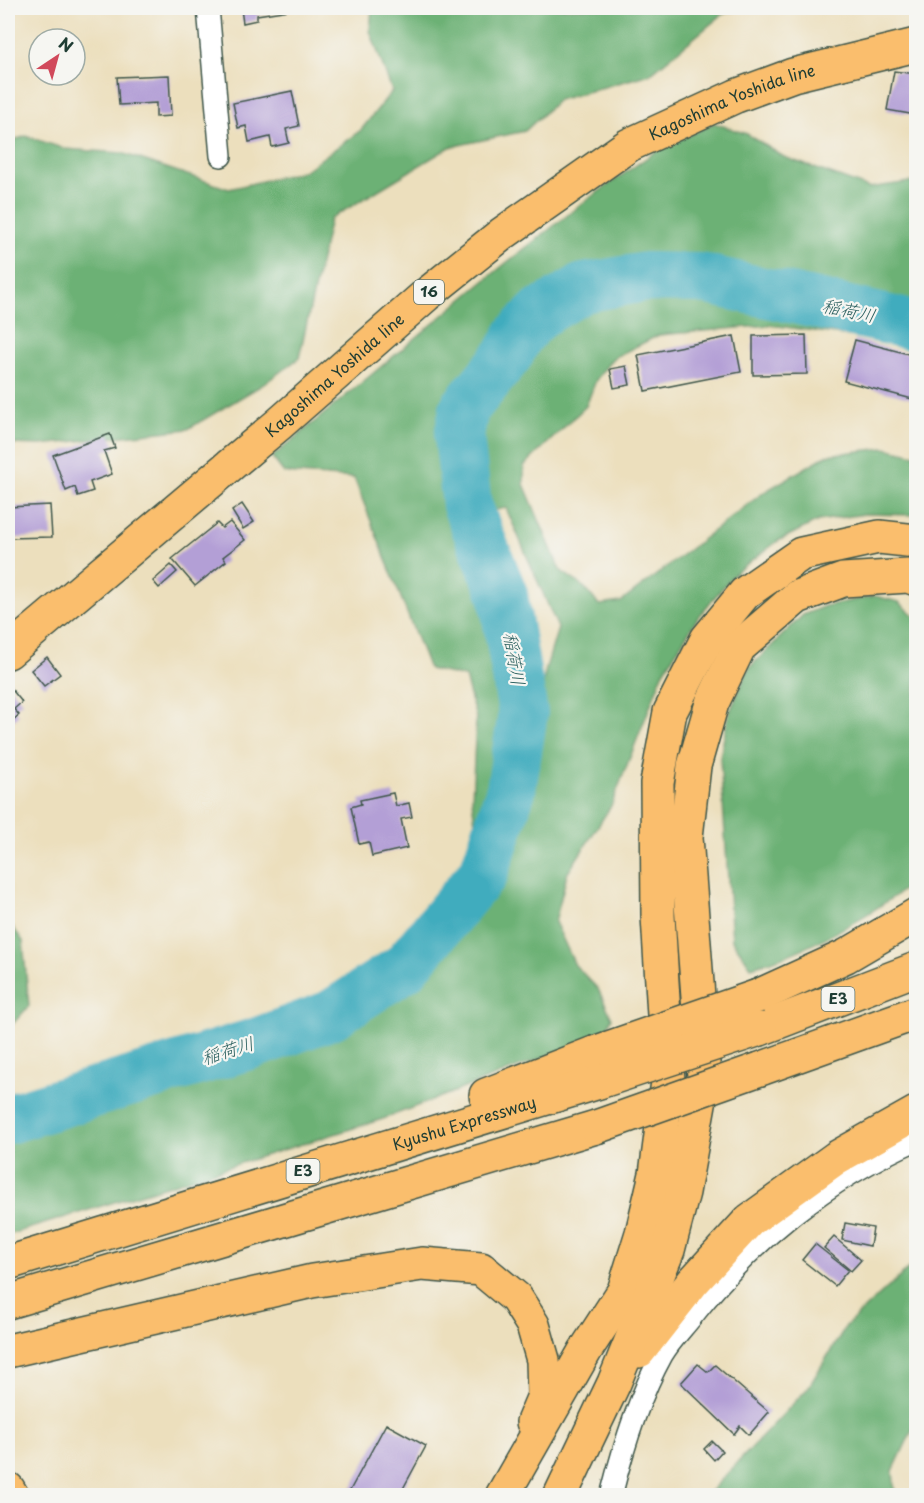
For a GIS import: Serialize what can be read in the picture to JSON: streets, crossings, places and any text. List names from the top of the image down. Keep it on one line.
{"streets":{"main road":["Kagoshima Yoshida line","16","E3","Kyushu Expressway"]},"water":["稲荷川"],"north":"top right"}
